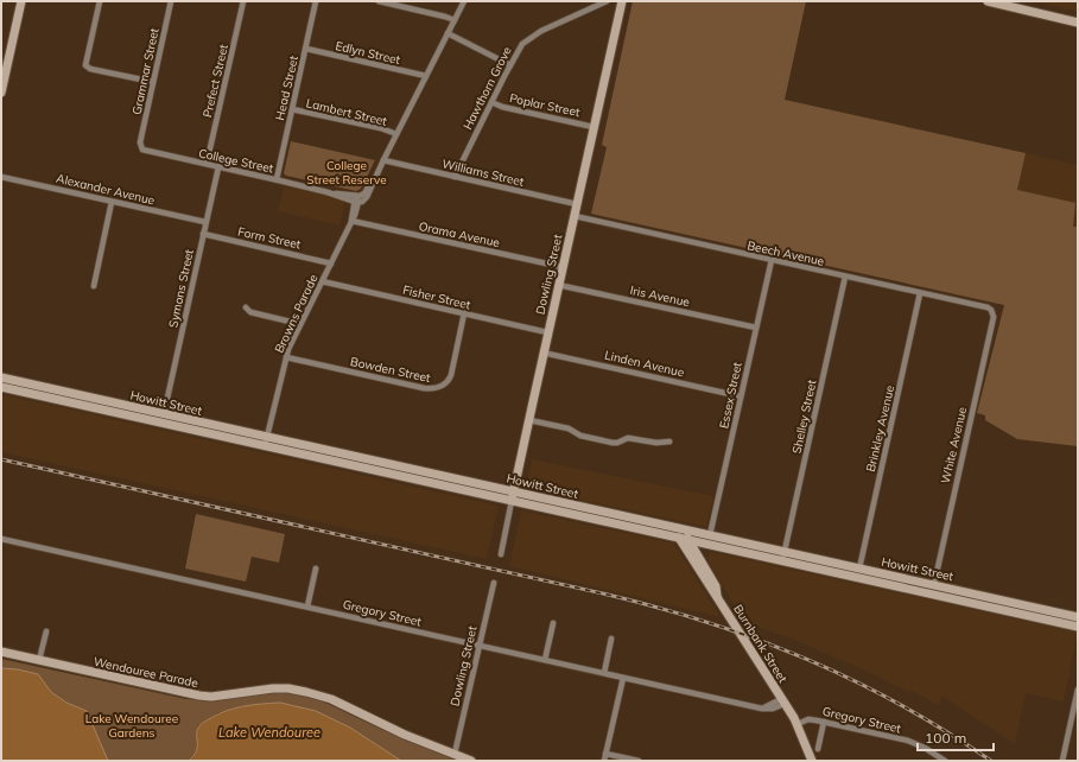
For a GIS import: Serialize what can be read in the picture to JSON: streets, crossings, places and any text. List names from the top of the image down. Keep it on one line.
{"streets":{"main road":["Dowling Street","Howitt Street","Burnbank Street","Wendouree Parade"],"street":["Edlyn Street","Grammar Street","Prefect Street","Head Street","Hawthorn Grove","Poplar Street","Lambert Street","College Street","Williams Street","Alexander Avenue","Orama Avenue","Form Street","Beech Avenue","Symons Street","Iris Avenue","Fisher Street","Browns Parade","Linden Avenue","Bowden Street","Essex Street","Shelley Street","Brinkley Avenue","White Avenue","Gregory Street"]},"crossings":[["Edlyn Street","Head Street"],["Grammar Street","College Street"],["Prefect Street","College Street"],["Head Street","Lambert Street"],["Head Street","College Street"],["Hawthorn Grove","Poplar Street"],["Hawthorn Grove","Williams Street"],["Poplar Street","Dowling Street"],["College Street","Symons Street"],["College Street","Browns Parade"],["Williams Street","Dowling Street"],["Alexander Avenue","Symons Street"],["Orama Avenue","Dowling Street"],["Orama Avenue","Browns Parade"],["Form Street","Symons Street"],["Form Street","Browns Parade"],["Beech Avenue","Dowling Street"],["Beech Avenue","Essex Street"],["Beech Avenue","Shelley Street"],["Beech Avenue","Brinkley Avenue"],["Beech Avenue","White Avenue"],["Dowling Street","Iris Avenue"],["Dowling Street","Fisher Street"],["Dowling Street","Linden Avenue"],["Dowling Street","Howitt Street"],["Dowling Street","Gregory Street"],["Dowling Street","Wendouree Parade"],["Symons Street","Howitt Street"],["Iris Avenue","Essex Street"],["Fisher Street","Browns Parade"],["Fisher Street","Bowden Street"],["Browns Parade","Bowden Street"],["Browns Parade","Howitt Street"],["Linden Avenue","Essex Street"],["Essex Street","Howitt Street"],["Howitt Street","Shelley Street"],["Howitt Street","Brinkley Avenue"],["Howitt Street","White Avenue"],["Howitt Street","Burnbank Street"],["Gregory Street","Burnbank Street"]],"water":["Lake Wendouree"],"parks":["College Street Reserve","Lake Wendouree Gardens"],"scale_bar":"100 m"}
